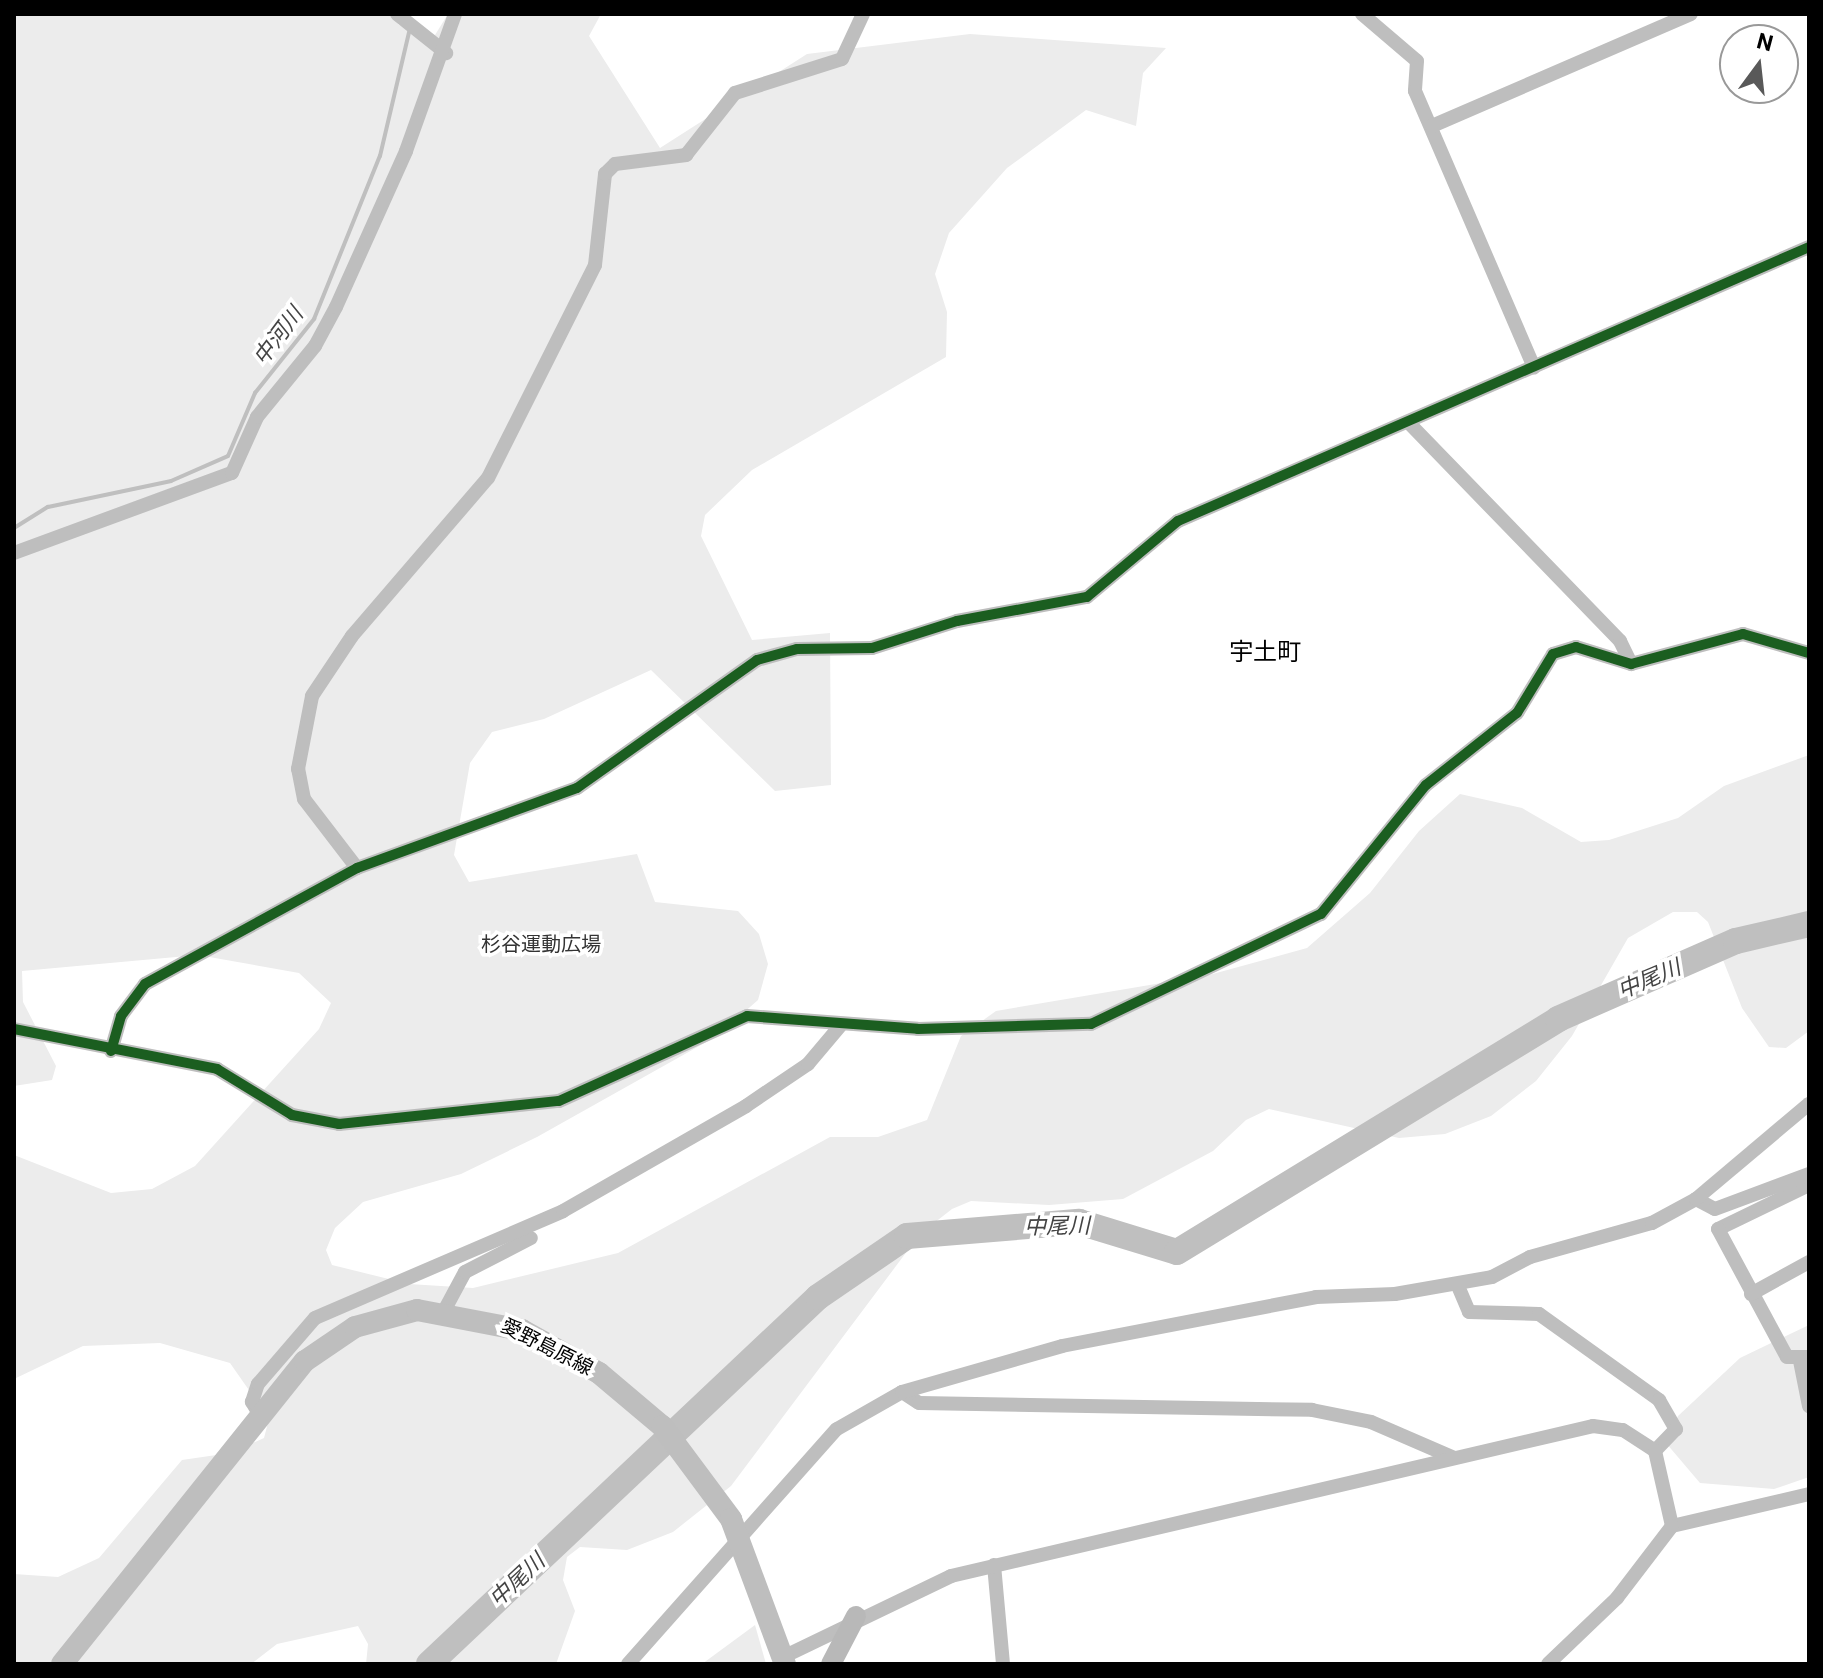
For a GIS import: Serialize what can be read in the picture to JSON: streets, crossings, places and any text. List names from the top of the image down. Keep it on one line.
{"streets":{"main road":["愛野島原線"]},"districts":["宇土町"],"water":["中河川","中尾川"],"parks":["杉谷運動広場"],"north":"top"}
